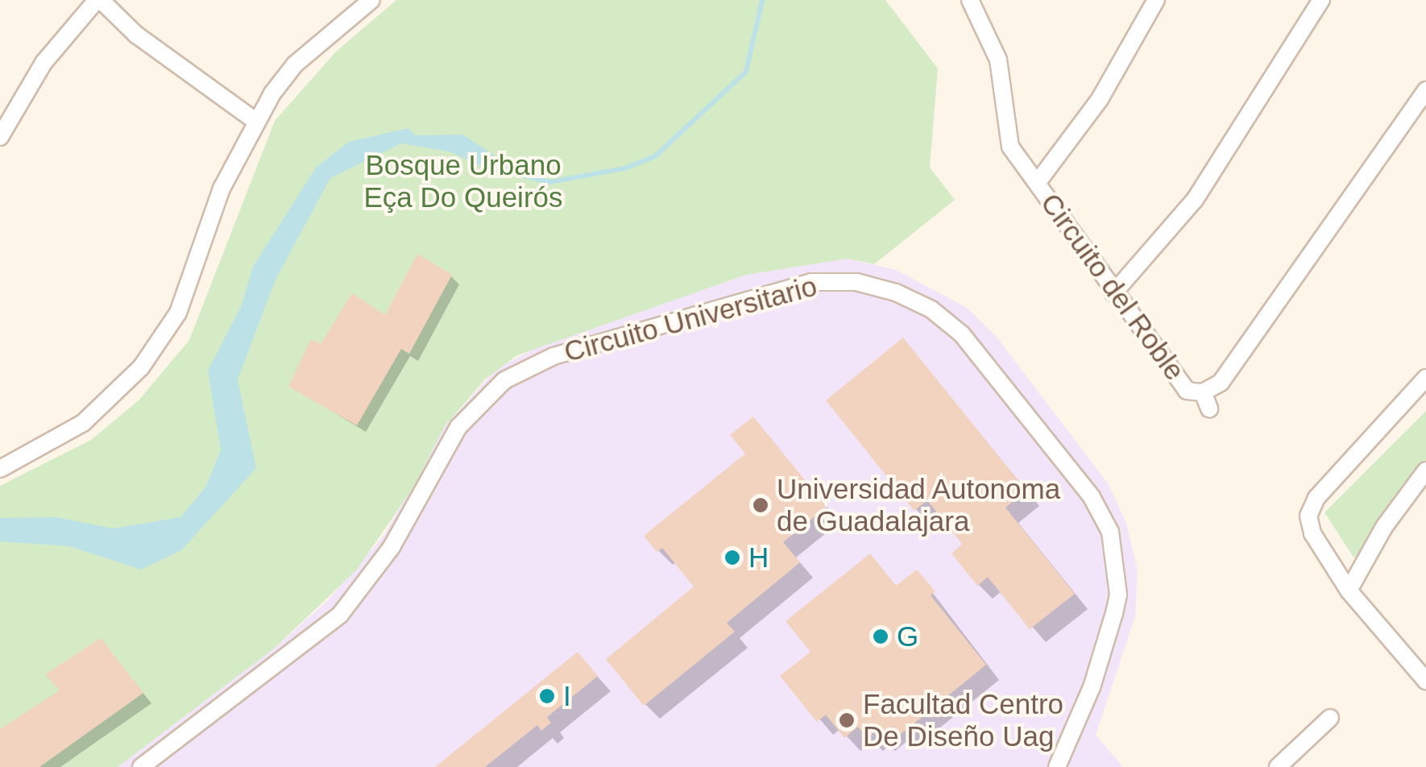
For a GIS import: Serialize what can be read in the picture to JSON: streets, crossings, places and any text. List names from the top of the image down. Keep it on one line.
{"streets":{"street":["Circuito del Roble","Circuito Universitario"]},"parks":["Bosque Urbano Eça Do Queirós"],"places":["Universidad Autonoma de Guadalajara","H","G","I","Facultad Centro De Diseño Uag"]}
